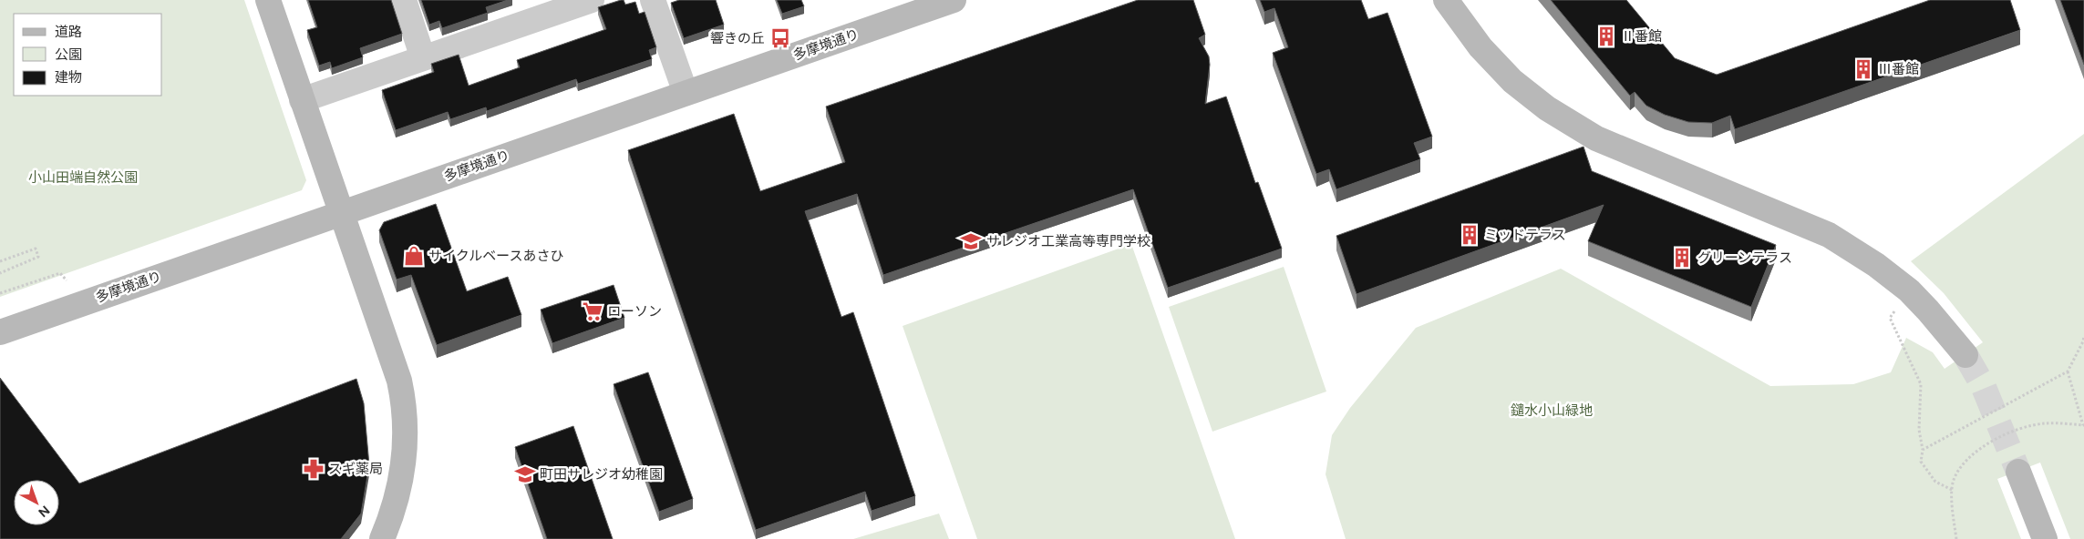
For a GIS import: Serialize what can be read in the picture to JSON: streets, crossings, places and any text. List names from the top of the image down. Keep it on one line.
{"streets":{"street":["多摩境通り"]},"parks":["小山田端自然公園","鑓水小山緑地"],"places":{"building":["Ⅱ番館","Ⅲ番館","ミッドテラス","グリーンテラス"],"bus stop":["響きの丘"],"school or university":["サレジオ工業高等専門学校","町田サレジオ幼稚園"],"shop":["サイクルベースあさひ"],"supermarket":["ローソン"],"pharmacy":["スギ薬局"]},"legend":["道路","公園","建物"],"north":"bottom right"}
